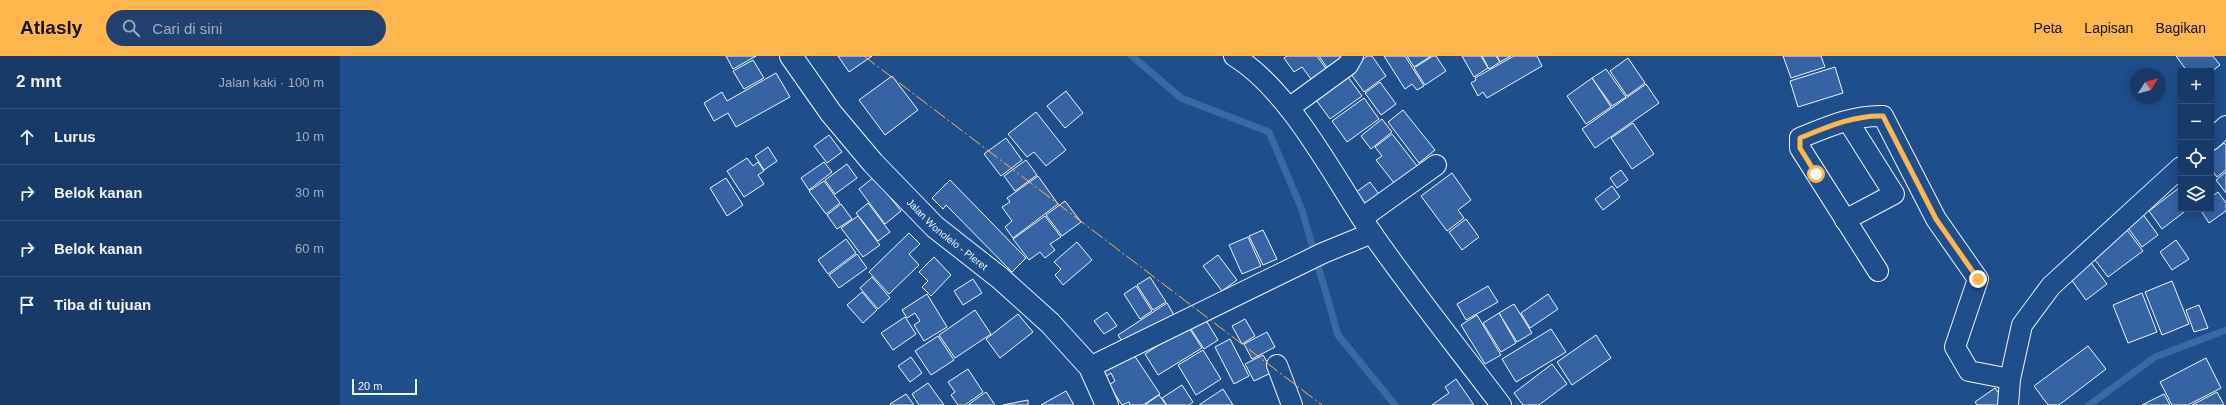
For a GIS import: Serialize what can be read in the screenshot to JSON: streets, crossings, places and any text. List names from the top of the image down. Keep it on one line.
{"streets":{"main road":["Jalan Wonolelo - Pleret"]},"scale_bar":"20 m","north":"top right","page":{"header":"Atlasly","search":"Cari di sini","nav":["Peta","Lapisan","Bagikan"],"heading":["2 mnt","Jalan kaki · 100 m"],"map_buttons":["+","−"],"list":[["Lurus","10 m"],["Belok kanan","30 m"],["Belok kanan","60 m"],"Tiba di tujuan"],"scale":"20 m"}}
